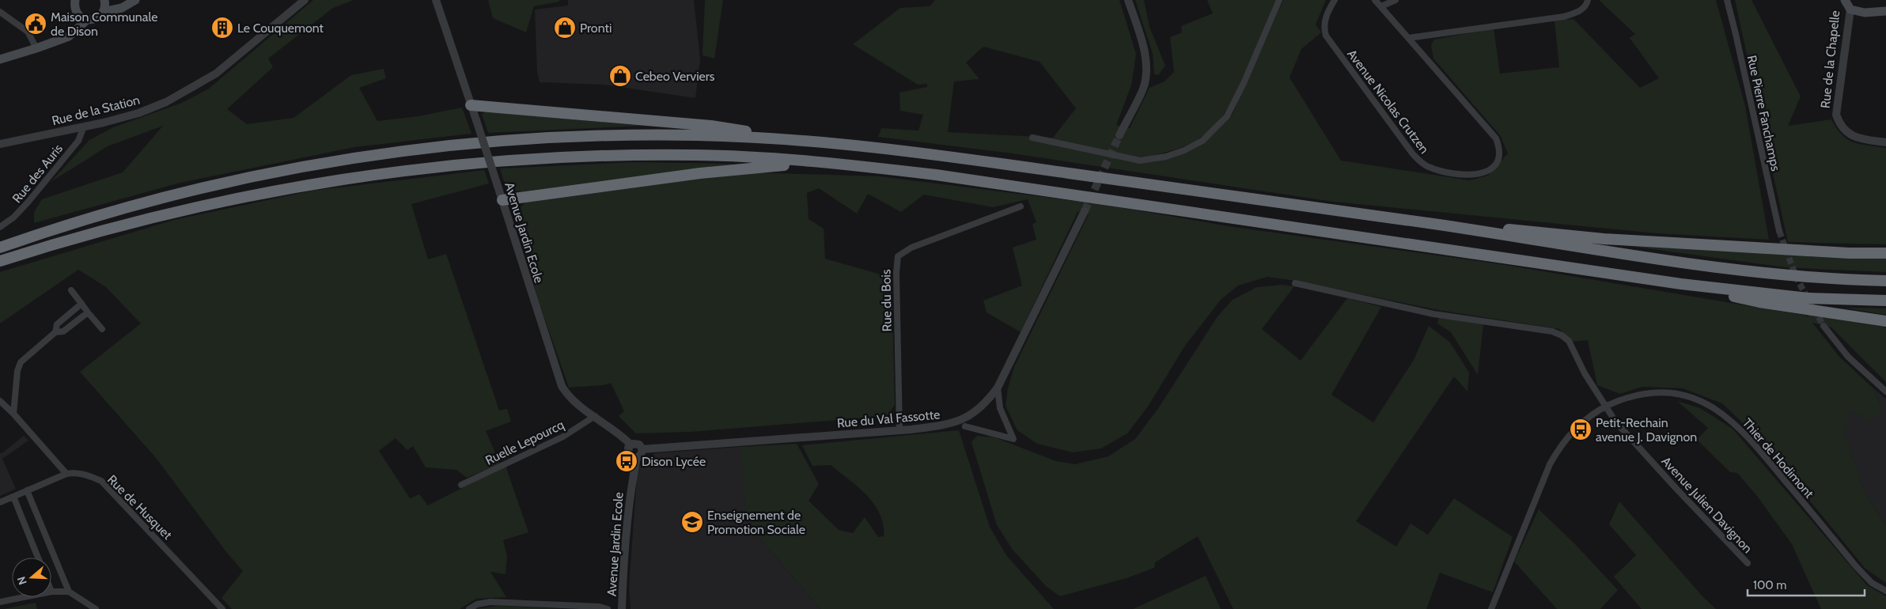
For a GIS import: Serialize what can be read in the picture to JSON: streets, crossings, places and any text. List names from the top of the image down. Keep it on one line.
{"streets":{"main road":["Rue de la Chapelle"],"street":["Avenue Nicolas Crutzen","Rue de la Station","Rue Pierre Fanchamps","Rue des Auris","Avenue Jardin Ecole","Rue du Bois","Rue du Val Fassotte","Ruelle Lepourcq","Thier de Hodimont","Avenue Julien Davignon","Rue de Husquet"]},"crossings":[["Rue de la Station","Rue des Auris"],["Avenue Jardin Ecole","Rue du Val Fassotte"],["Avenue Jardin Ecole","Ruelle Lepourcq"],["Rue du Bois","Rue du Val Fassotte"],["Thier de Hodimont","Avenue Julien Davignon"]],"places":{"public building":["Maison Communale de Dison"],"building":["Le Couquemont"],"shop":["Pronti","Cebeo Verviers"],"bus stop":["Petit-Rechain avenue J. Davignon","Dison Lycée"],"school or university":["Enseignement de Promotion Sociale"]},"scale_bar":"100 m","north":"left"}
